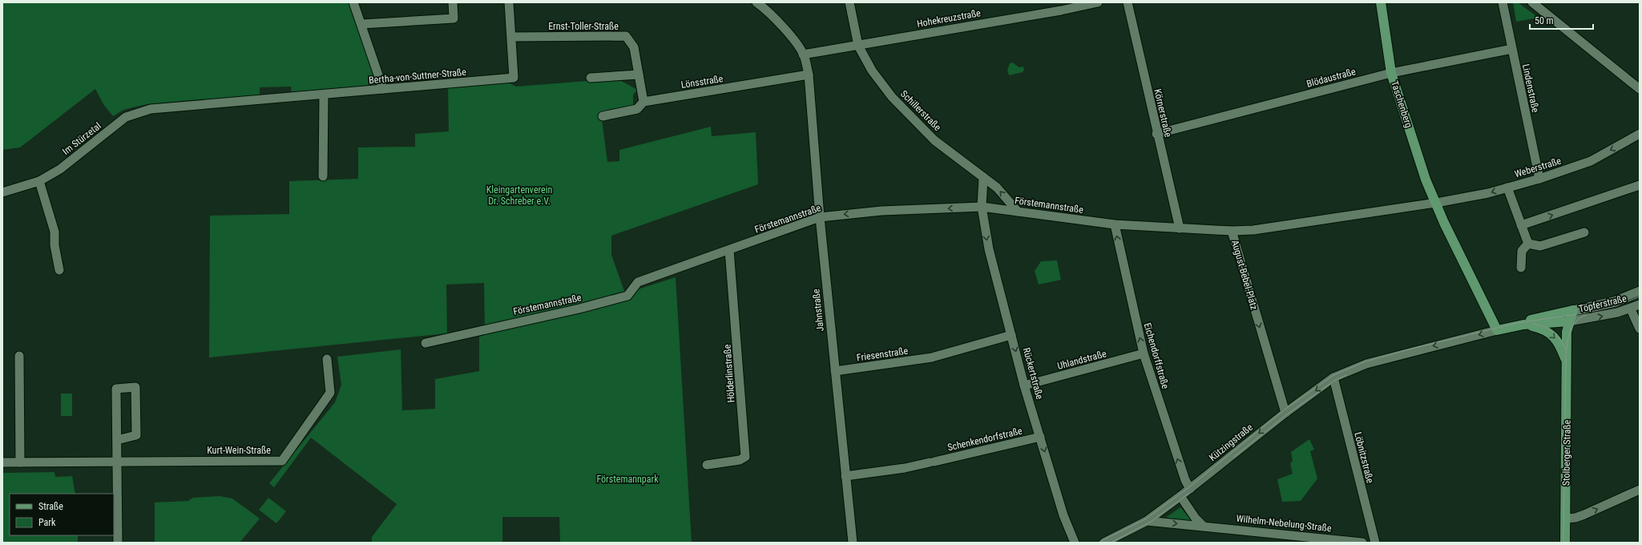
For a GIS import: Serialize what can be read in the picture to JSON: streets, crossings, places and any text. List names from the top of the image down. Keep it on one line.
{"streets":{"main road":["Taschenberg","Stolberger Straße"],"street":["Hohekreuzstraße","Ernst-Toller-Straße","Bertha-von-Suttner-Straße","Blödaustraße","Lönsstraße","Lindenstraße","Schillerstraße","Körnerstraße","Im Stürzetal","Weberstraße","Förstemannstraße","August-Bebel-Platz","Töpferstraße","Jahnstraße","Friesenstraße","Eichendorffstraße","Uhlandstraße","Hölderlinstraße","Rückertstraße","Schenkendorfstraße","Kützingstraße","Kurt-Wein-Straße","Löbnitzstraße","Wilhelm-Nebelung-Straße"]},"crossings":[["Hohekreuzstraße","Schillerstraße"],["Hohekreuzstraße","Jahnstraße"],["Ernst-Toller-Straße","Bertha-von-Suttner-Straße"],["Ernst-Toller-Straße","Lönsstraße"],["Bertha-von-Suttner-Straße","Im Stürzetal"],["Blödaustraße","Lindenstraße"],["Blödaustraße","Taschenberg"],["Blödaustraße","Körnerstraße"],["Lönsstraße","Jahnstraße"],["Lindenstraße","Weberstraße"],["Taschenberg","Weberstraße"],["Taschenberg","August-Bebel-Platz"],["Schillerstraße","Förstemannstraße"],["Körnerstraße","Förstemannstraße"],["Weberstraße","August-Bebel-Platz"],["Förstemannstraße","August-Bebel-Platz"],["Förstemannstraße","Jahnstraße"],["Förstemannstraße","Eichendorffstraße"],["Förstemannstraße","Hölderlinstraße"],["Förstemannstraße","Rückertstraße"],["August-Bebel-Platz","Kützingstraße"],["Töpferstraße","Stolberger Straße"],["Jahnstraße","Friesenstraße"],["Jahnstraße","Schenkendorfstraße"],["Friesenstraße","Rückertstraße"],["Eichendorffstraße","Uhlandstraße"],["Eichendorffstraße","Kützingstraße"],["Uhlandstraße","Rückertstraße"],["Rückertstraße","Schenkendorfstraße"],["Kützingstraße","Wilhelm-Nebelung-Straße"]],"one_way":["August-Bebel-Platz","Eichendorffstraße","Rückertstraße","Kützingstraße"],"parks":["Kleingartenverein Dr. Schreber e.V.","Förstemannpark"],"legend":["Straße","Park"],"scale_bar":"50 m"}
